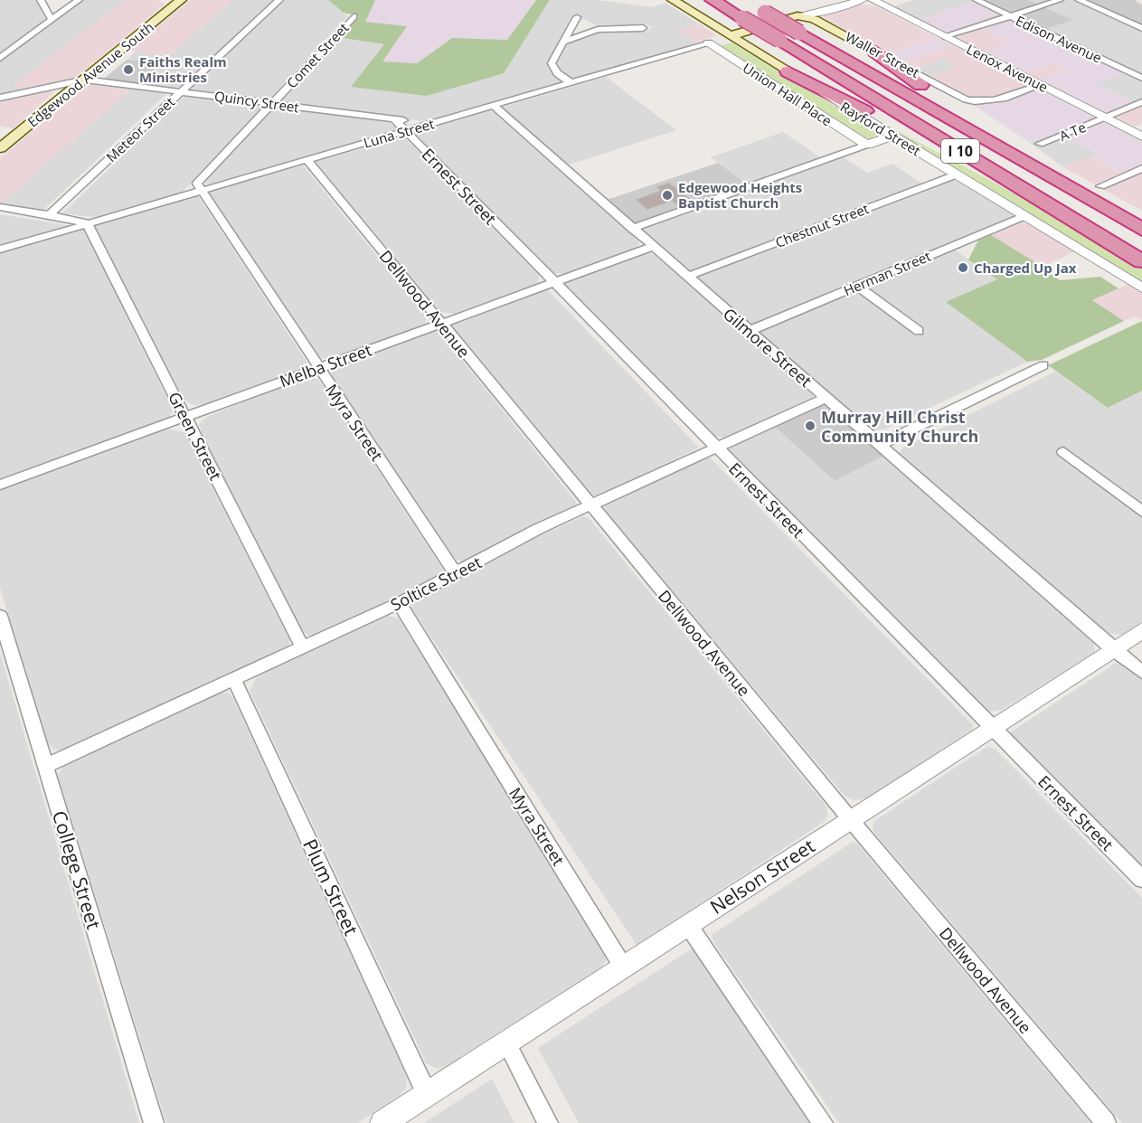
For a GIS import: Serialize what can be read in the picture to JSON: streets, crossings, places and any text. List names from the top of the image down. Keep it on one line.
{"streets":{"highway":["I 10"],"main road":["Waller Street","Edgewood Avenue South","Rayford Street","Luna Street"],"street":["Edison Avenue","Comet Street","Lenox Avenue","Union Hall Place","Quincy Street","Meteor Street","A Te","Ernest Street","Chestnut Street","Herman Street","Dellwood Avenue","Gilmore Street","Melba Street","Myra Street","Green Street","Soltice Street","College Street","Nelson Street","Plum Street"]},"crossings":[["Waller Street","Lenox Avenue"],["Waller Street","Luna Street"],["Comet Street","Quincy Street"],["Comet Street","Luna Street"],["Comet Street","Myra Street"],["Lenox Avenue","A Te"],["Edgewood Avenue South","Quincy Street"],["Union Hall Place","Luna Street"],["Quincy Street","Meteor Street"],["Quincy Street","Luna Street"],["Quincy Street","Ernest Street"],["Rayford Street","Luna Street"],["Rayford Street","Chestnut Street"],["Rayford Street","Herman Street"],["Luna Street","Ernest Street"],["Luna Street","Dellwood Avenue"],["Luna Street","Gilmore Street"],["Luna Street","Myra Street"],["Luna Street","Green Street"],["Ernest Street","Melba Street"],["Ernest Street","Soltice Street"],["Ernest Street","Nelson Street"],["Chestnut Street","Gilmore Street"],["Herman Street","Gilmore Street"],["Dellwood Avenue","Melba Street"],["Dellwood Avenue","Soltice Street"],["Dellwood Avenue","Nelson Street"],["Gilmore Street","Melba Street"],["Gilmore Street","Soltice Street"],["Gilmore Street","Nelson Street"],["Melba Street","Myra Street"],["Melba Street","Green Street"],["Myra Street","Soltice Street"],["Myra Street","Nelson Street"],["Green Street","Soltice Street"],["Soltice Street","College Street"],["Soltice Street","Plum Street"],["Nelson Street","Plum Street"]],"places":["Faiths Realm Ministries","Edgewood Heights Baptist Church","Charged Up Jax","Murray Hill Christ Community Church"]}
